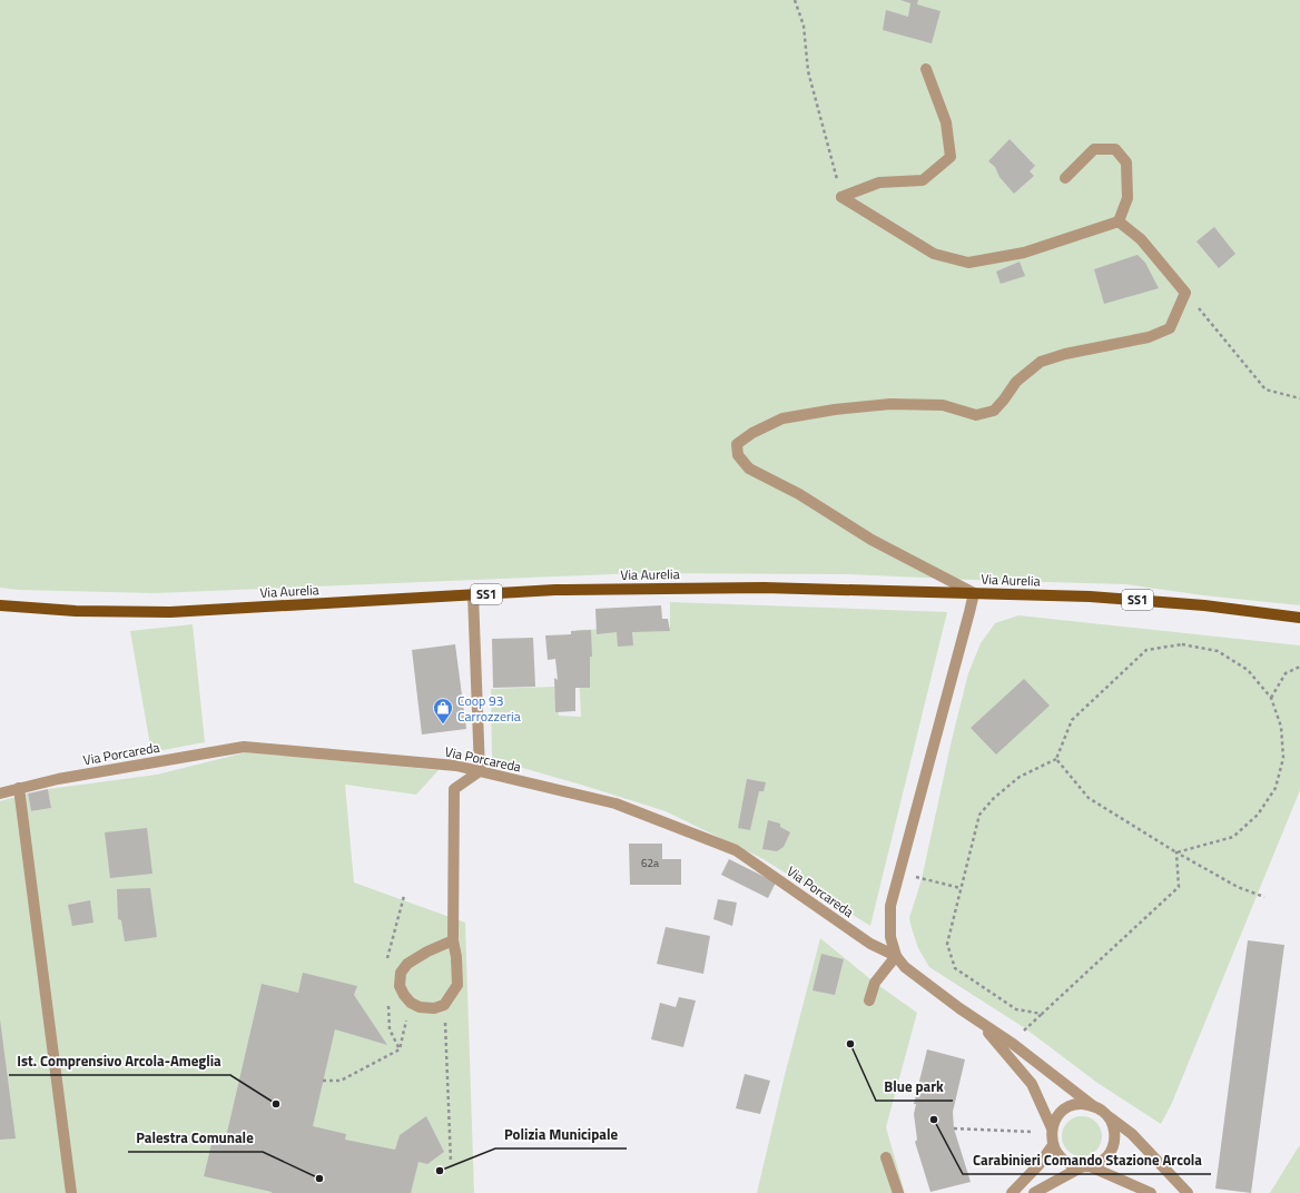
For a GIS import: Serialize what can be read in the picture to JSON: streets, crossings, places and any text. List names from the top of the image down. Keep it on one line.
{"streets":{"main road":["Via Aurelia","SS1"],"street":["Via Porcareda"]},"crossings":[["Via Aurelia","Via Porcareda"]],"places":{"shop":["Coop 93 Carrozzeria"],"other":["Blue park","Ist. Comprensivo Arcola-Ameglia","Carabinieri Comando Stazione Arcola","Polizia Municipale","Palestra Comunale"]},"house_numbers":["62a"]}
